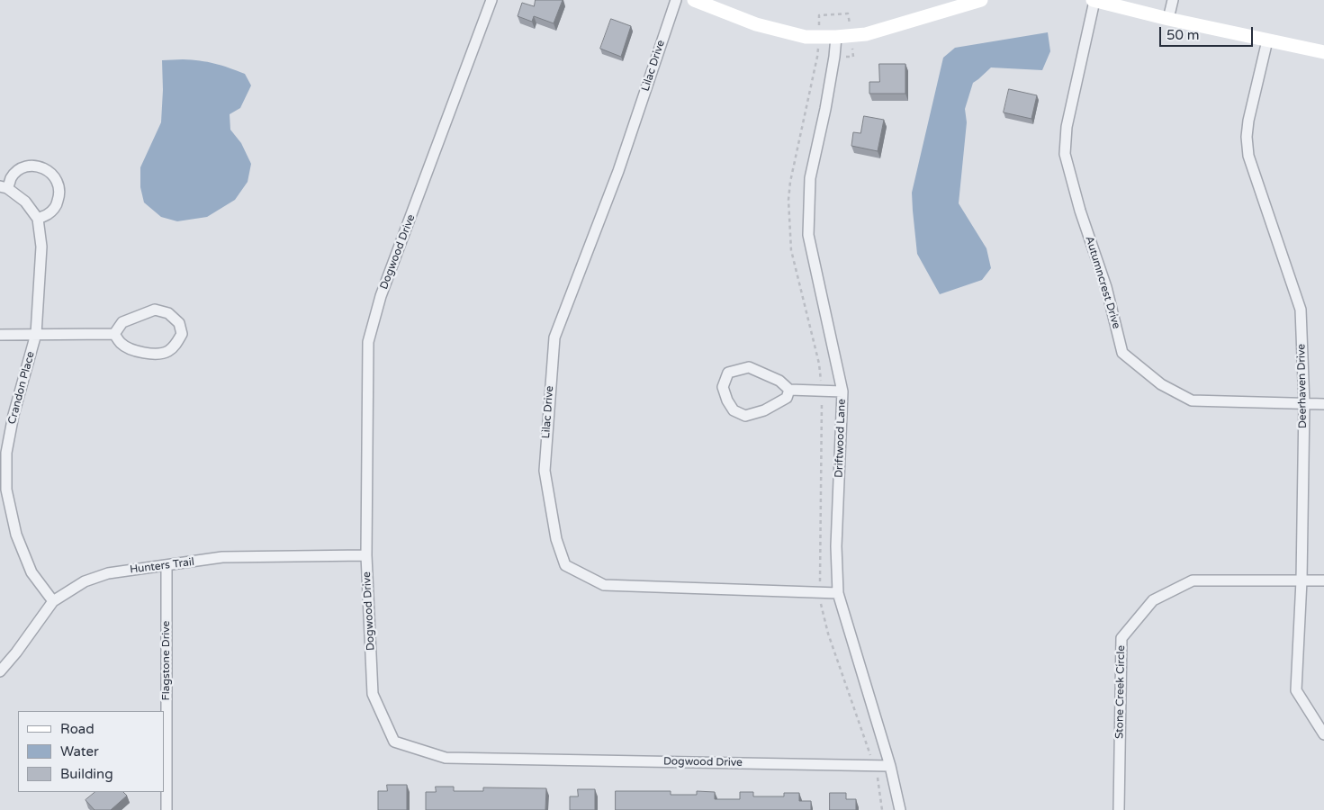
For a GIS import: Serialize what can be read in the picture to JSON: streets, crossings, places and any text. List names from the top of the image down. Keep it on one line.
{"streets":{"street":["Lilac Drive","Dogwood Drive","Autumncrest Drive","Deerhaven Drive","Crandon Place","Driftwood Lane","Hunters Trail","Flagstone Drive","Stone Creek Circle"]},"crossings":[["Lilac Drive","Driftwood Lane"],["Dogwood Drive","Driftwood Lane"],["Dogwood Drive","Hunters Trail"],["Autumncrest Drive","Deerhaven Drive"],["Deerhaven Drive","Stone Creek Circle"],["Crandon Place","Hunters Trail"],["Hunters Trail","Flagstone Drive"]],"legend":["Road","Water","Building"],"scale_bar":"50 m"}
